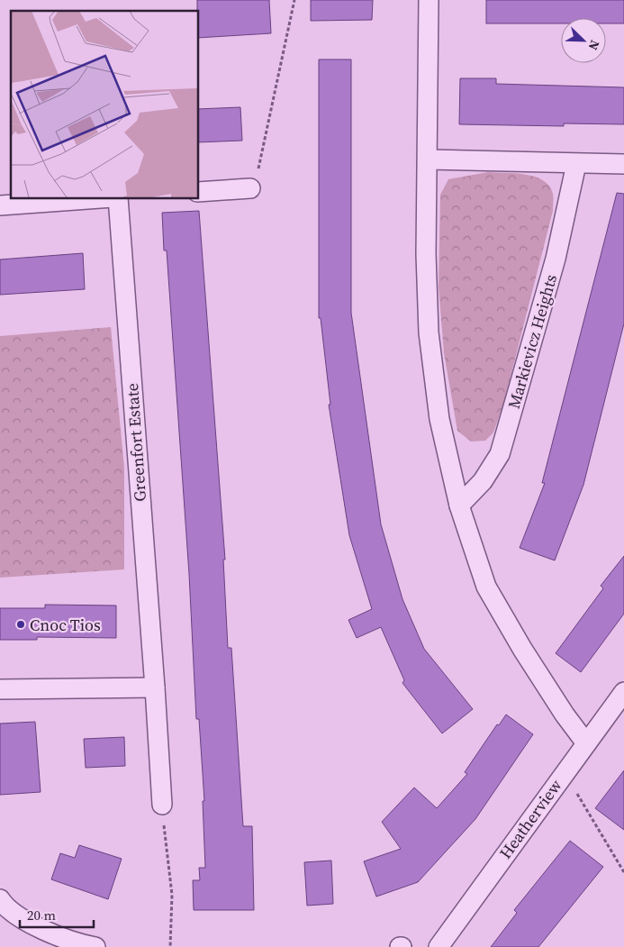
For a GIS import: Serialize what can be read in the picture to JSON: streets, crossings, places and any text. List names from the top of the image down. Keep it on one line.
{"streets":{"street":["Markievicz Heights","Greenfort Estate","Heatherview"]},"places":["Cnoc Tios"],"scale_bar":"20 m","north":"bottom right"}
